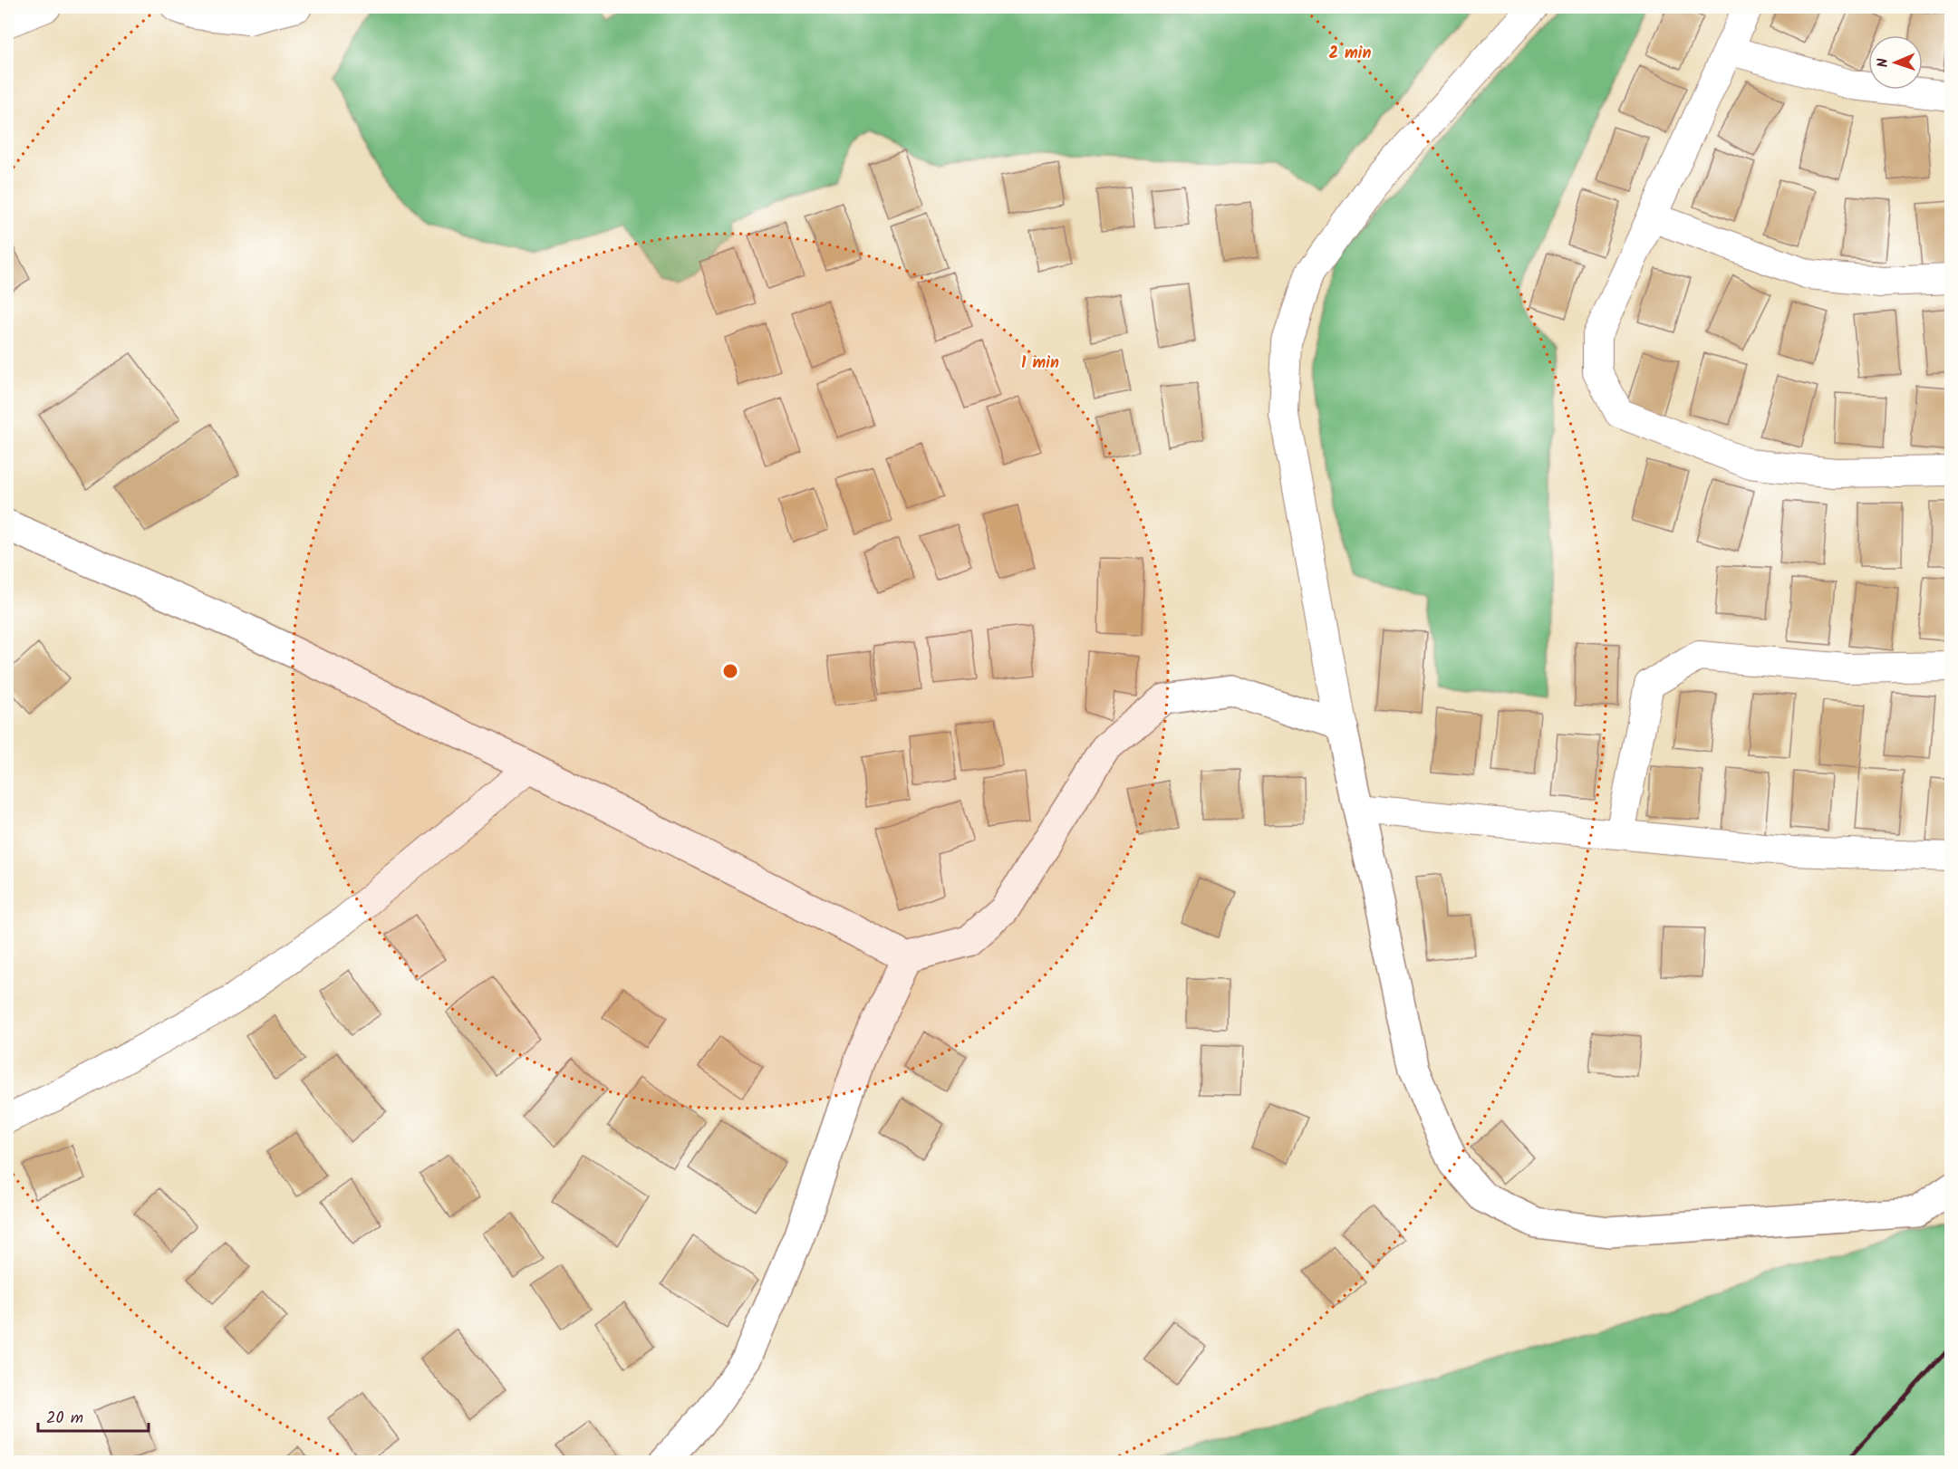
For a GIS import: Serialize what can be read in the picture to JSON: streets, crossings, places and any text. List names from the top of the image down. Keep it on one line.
{"scale_bar":"20 m","north":"left","rings":["2 min","1 min"]}
